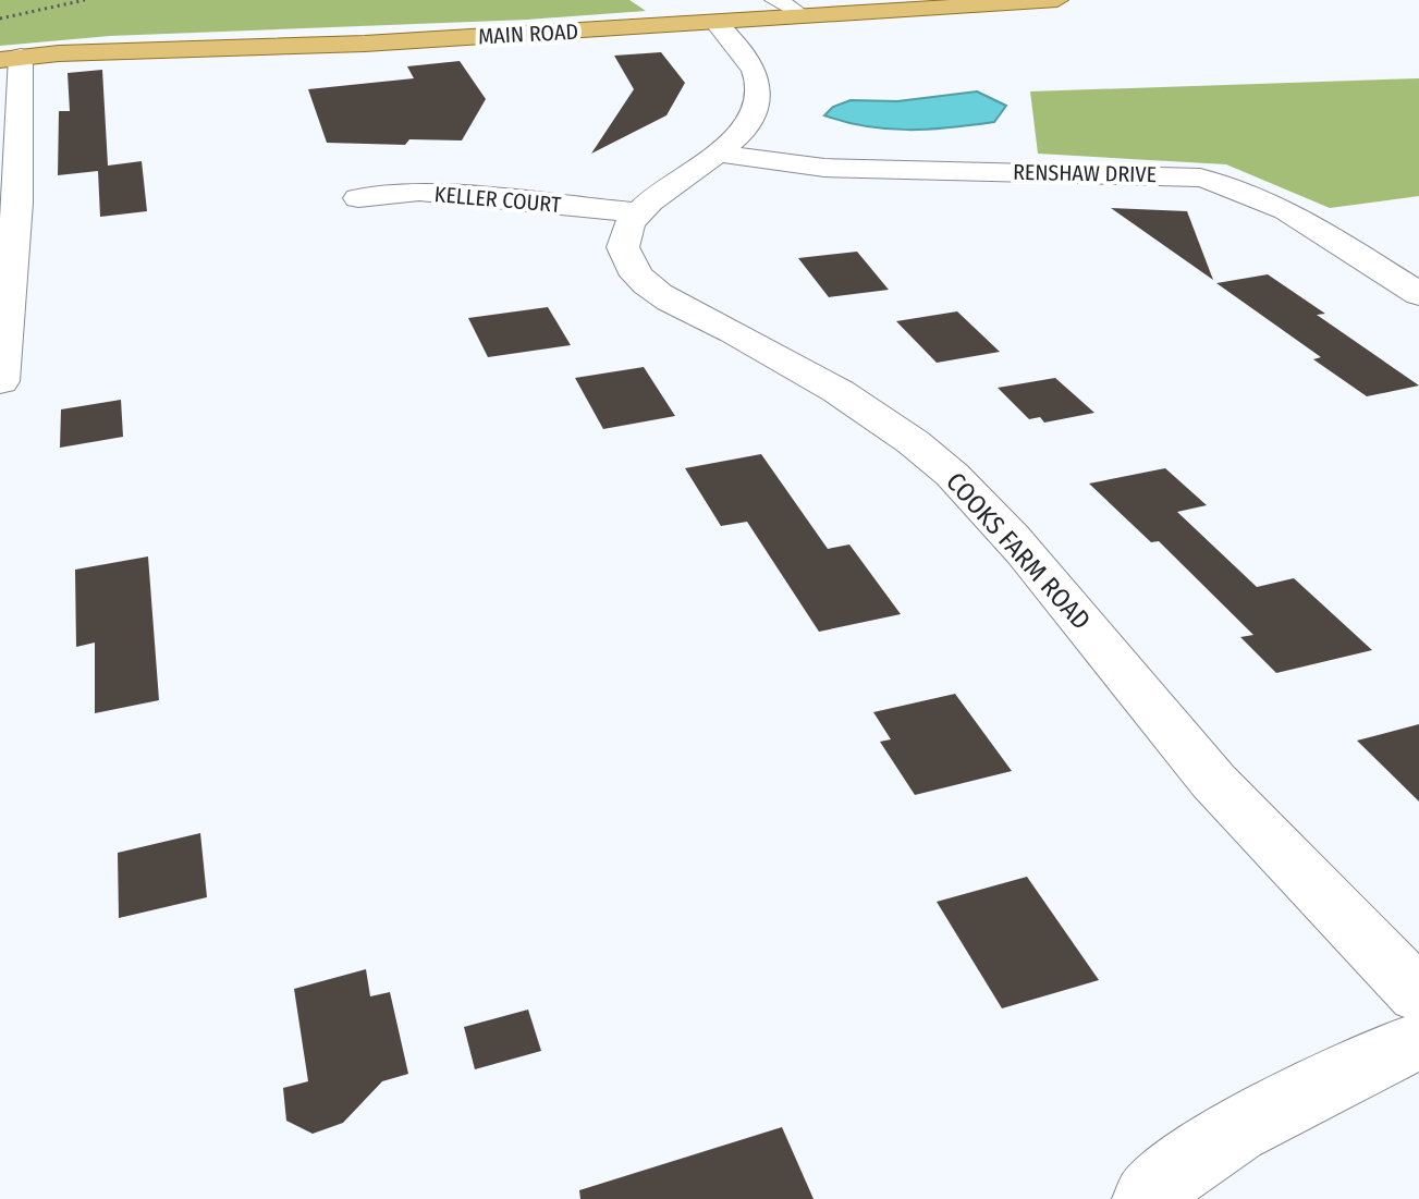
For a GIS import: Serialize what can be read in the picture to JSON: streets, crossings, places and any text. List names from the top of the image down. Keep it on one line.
{"streets":{"main road":["MAIN ROAD"],"street":["RENSHAW DRIVE","KELLER COURT","COOKS FARM ROAD"]},"crossings":[["KELLER COURT","COOKS FARM ROAD"]]}
